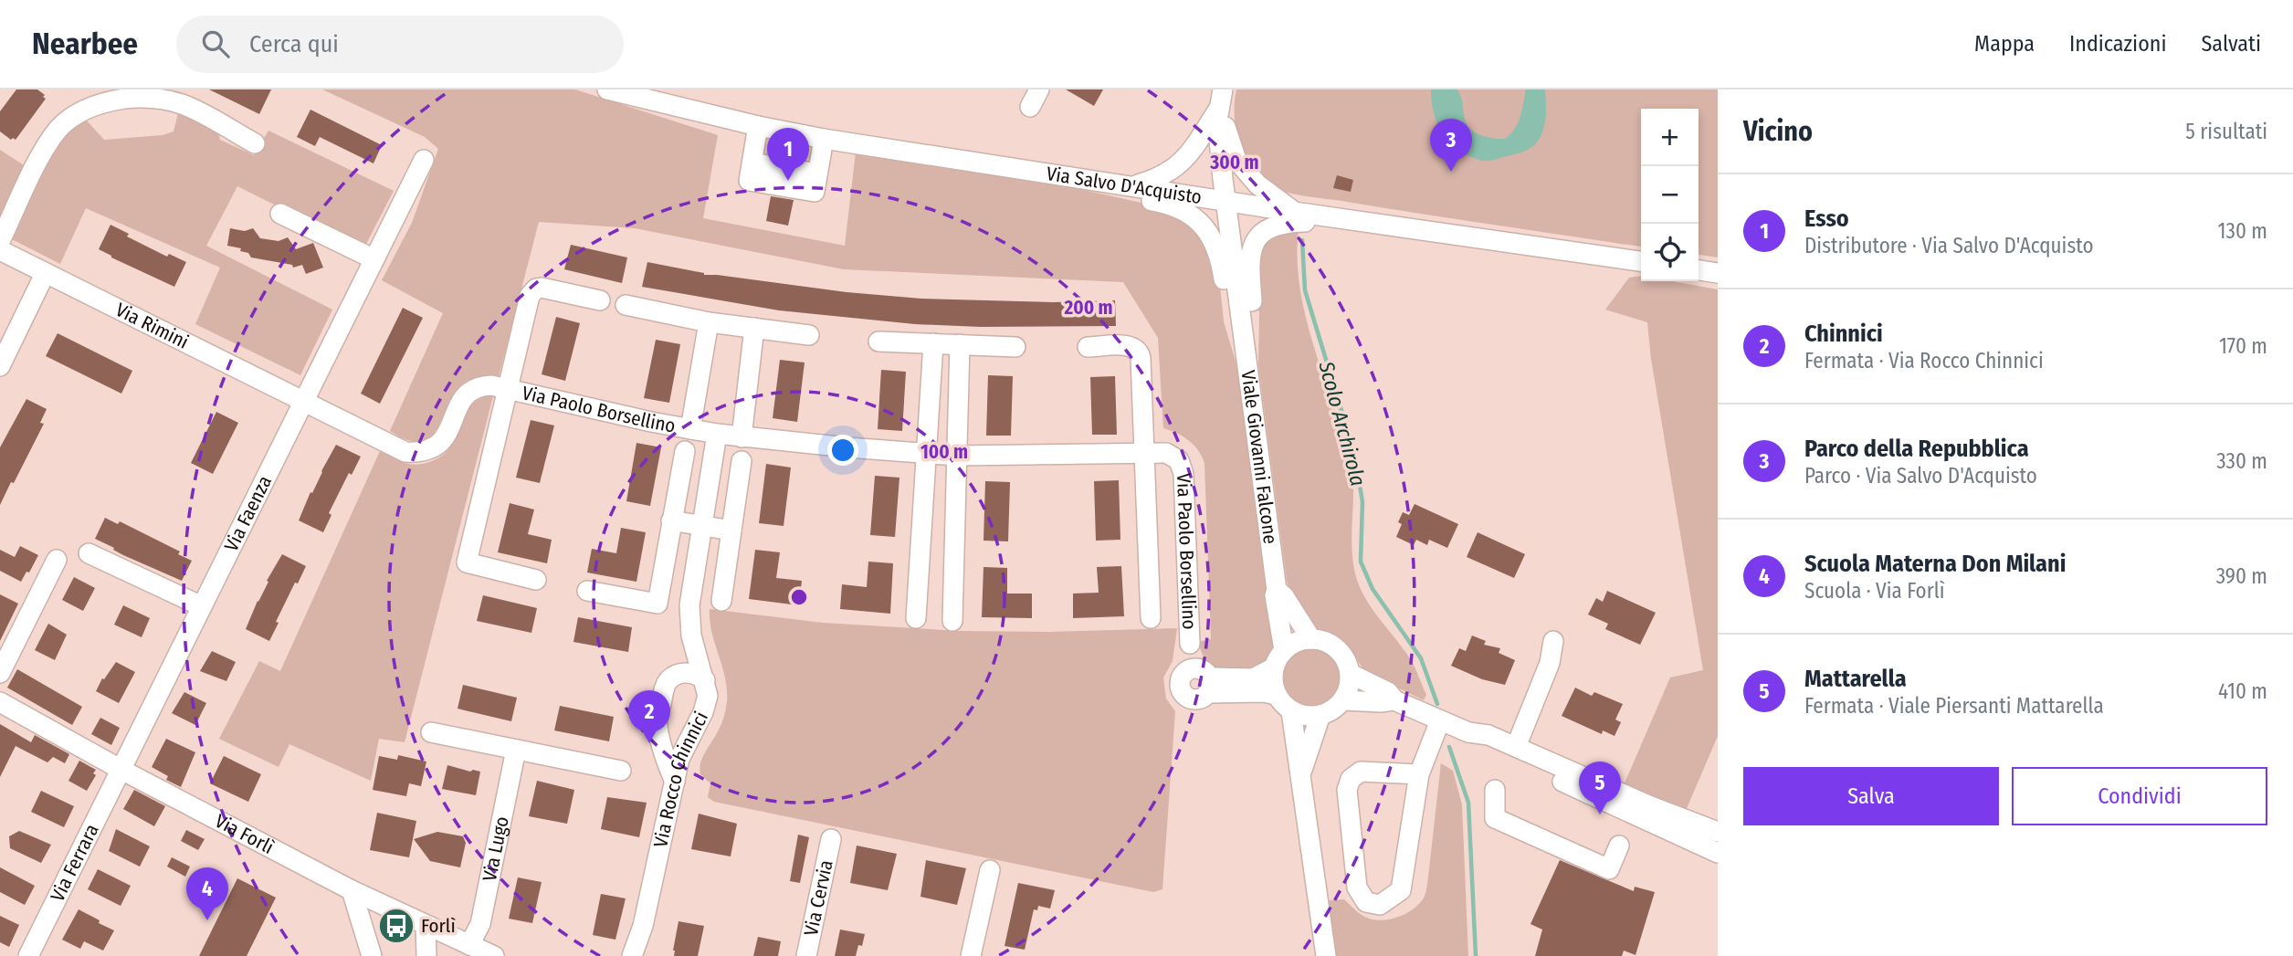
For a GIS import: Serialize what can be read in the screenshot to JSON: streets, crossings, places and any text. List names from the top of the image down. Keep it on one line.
{"streets":{"street":["Via Salvo D'Acquisto","Via Rimini","Via Paolo Borsellino","Viale Giovanni Falcone","Via Faenza","Via Rocco Chinnici","Via Forlì","Via Lugo","Via Ferrara","Via Cervia"]},"crossings":[["Via Salvo D'Acquisto","Viale Giovanni Falcone"],["Via Rimini","Via Paolo Borsellino"],["Via Rimini","Via Faenza"],["Via Paolo Borsellino","Via Faenza"],["Via Paolo Borsellino","Via Rocco Chinnici"],["Via Faenza","Via Forlì"],["Via Faenza","Via Ferrara"],["Via Forlì","Via Lugo"],["Via Forlì","Via Ferrara"]],"water":["Scolo Archirola"],"places":{"bus stop":["Forlì"]},"page":{"header":"Nearbee","search":"Cerca qui","nav":["Mappa","Indicazioni","Salvati"],"heading":["Vicino","5 risultati"],"map_buttons":["+","−"],"pins":["3","1","2","5","4"],"list":[{"mark":"1","name":"Esso","note":"Distributore · Via Salvo D'Acquisto","value":"130 m"},{"mark":"2","name":"Chinnici","note":"Fermata · Via Rocco Chinnici","value":"170 m"},{"mark":"3","name":"Parco della Repubblica","note":"Parco · Via Salvo D'Acquisto","value":"330 m"},{"mark":"4","name":"Scuola Materna Don Milani","note":"Scuola · Via Forlì","value":"390 m"},{"mark":"5","name":"Mattarella","note":"Fermata · Viale Piersanti Mattarella","value":"410 m"}],"buttons":["Salva","Condividi"]},"rings":["300 m","200 m","100 m"]}
